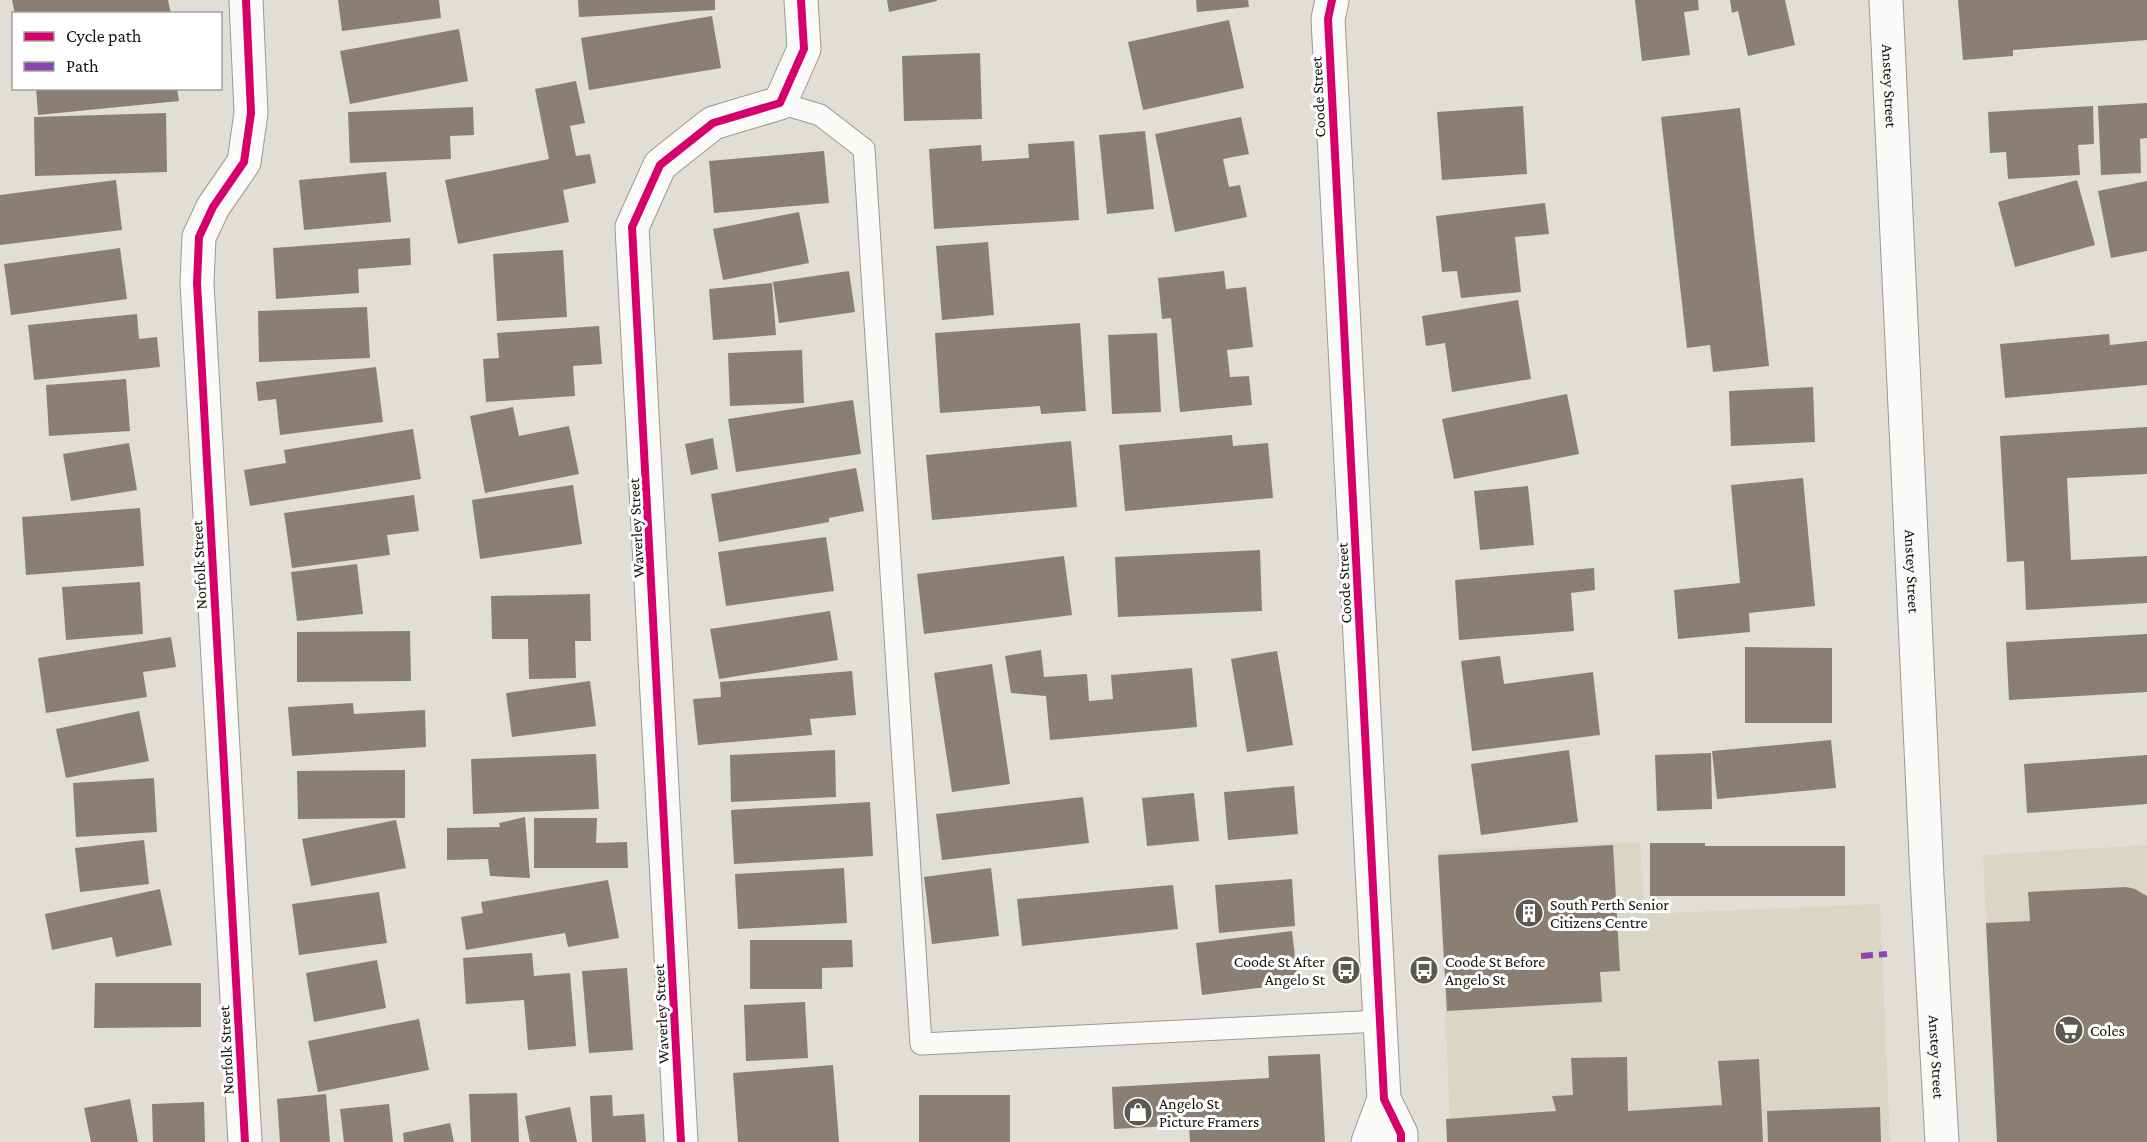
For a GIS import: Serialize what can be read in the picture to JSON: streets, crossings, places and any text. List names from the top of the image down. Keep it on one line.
{"streets":{"street":["Anstey Street","Coode Street","Waverley Street","Norfolk Street"]},"places":{"building":["South Perth Senior Citizens Centre"],"bus stop":["Coode St After Angelo St","Coode St Before Angelo St"],"supermarket":["Coles"],"shop":["Angelo St Picture Framers"]},"legend":["Cycle path","Path"]}
